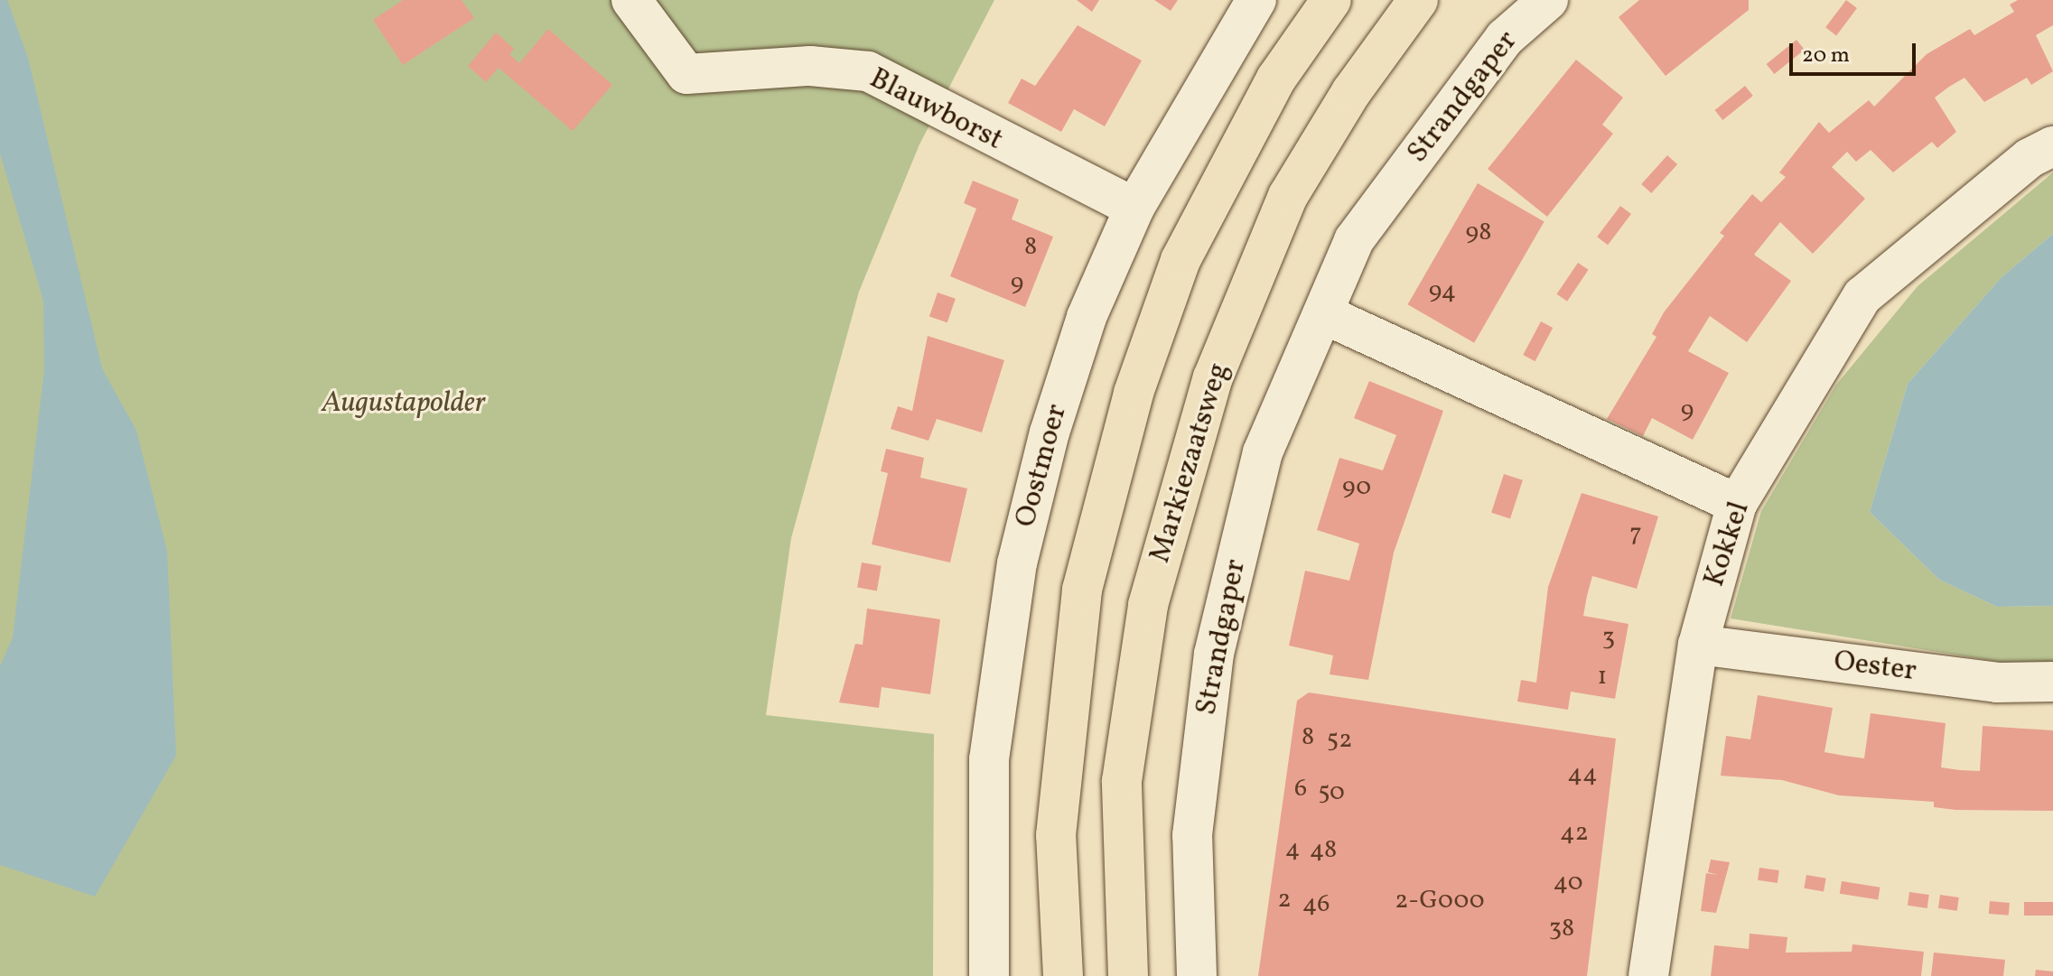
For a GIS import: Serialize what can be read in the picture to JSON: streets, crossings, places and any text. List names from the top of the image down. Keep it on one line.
{"streets":{"main road":["Markiezaatsweg"],"street":["Strandgaper","Blauwborst","Oostmoer","Kokkel","Oester"]},"crossings":[["Blauwborst","Oostmoer"],["Kokkel","Oester"]],"parks":["Augustapolder"],"house_numbers":["98","8","9","94","9","90","7","3","1","8","52","44","6","50","42","4","48","40","2","2-G000","46","38"],"scale_bar":"20 m"}
